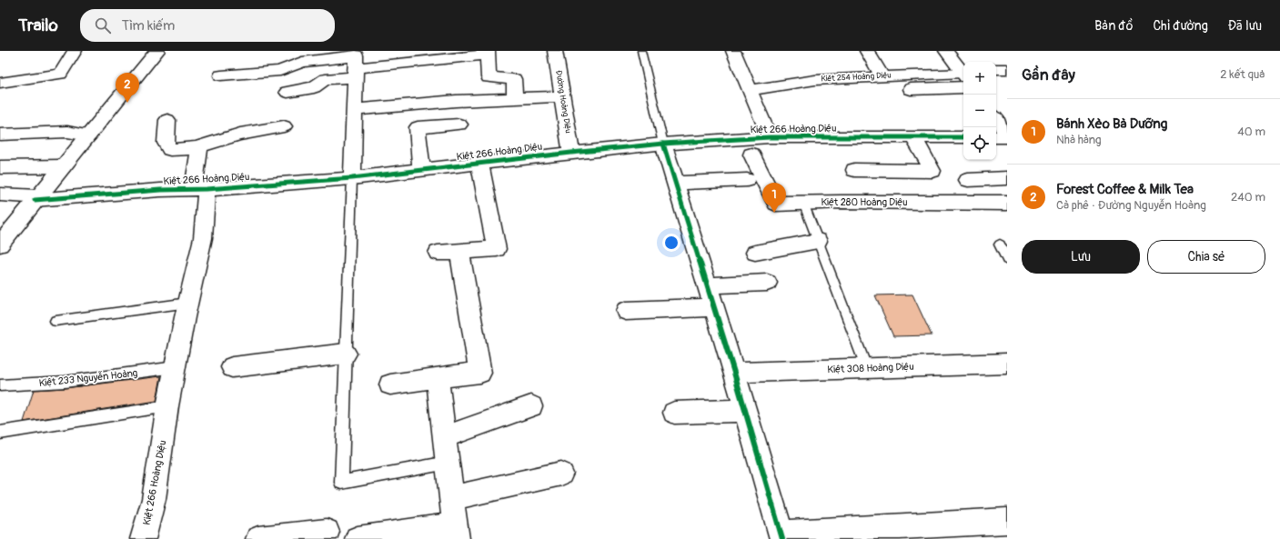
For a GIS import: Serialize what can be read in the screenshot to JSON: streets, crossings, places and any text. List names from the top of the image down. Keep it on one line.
{"streets":{"street":["Kiệt 254 Hoàng Diệu","Đường Hoàng Diệu","Kiệt 266 Hoàng Diệu","Kiệt 280 Hoàng Diệu","Kiệt 308 Hoàng Diệu"],"lane":["Kiệt 233 Nguyễn Hoàng"]},"crossings":[["Đường Hoàng Diệu","Kiệt 266 Hoàng Diệu"],["Kiệt 266 Hoàng Diệu","Kiệt 233 Nguyễn Hoàng"]],"page":{"header":"Trailo","search":"Tìm kiếm","nav":["Bản đồ","Chỉ đường","Đã lưu"],"heading":["Gần đây","2 kết quả"],"map_buttons":["+","−"],"pins":["2","1"],"list":[{"mark":"1","name":"Bánh Xèo Bà Dưỡng","note":"Nhà hàng","value":"40 m"},{"mark":"2","name":"Forest Coffee & Milk Tea","note":"Cà phê · Đường Nguyễn Hoàng","value":"240 m"}],"buttons":["Lưu","Chia sẻ"]}}
